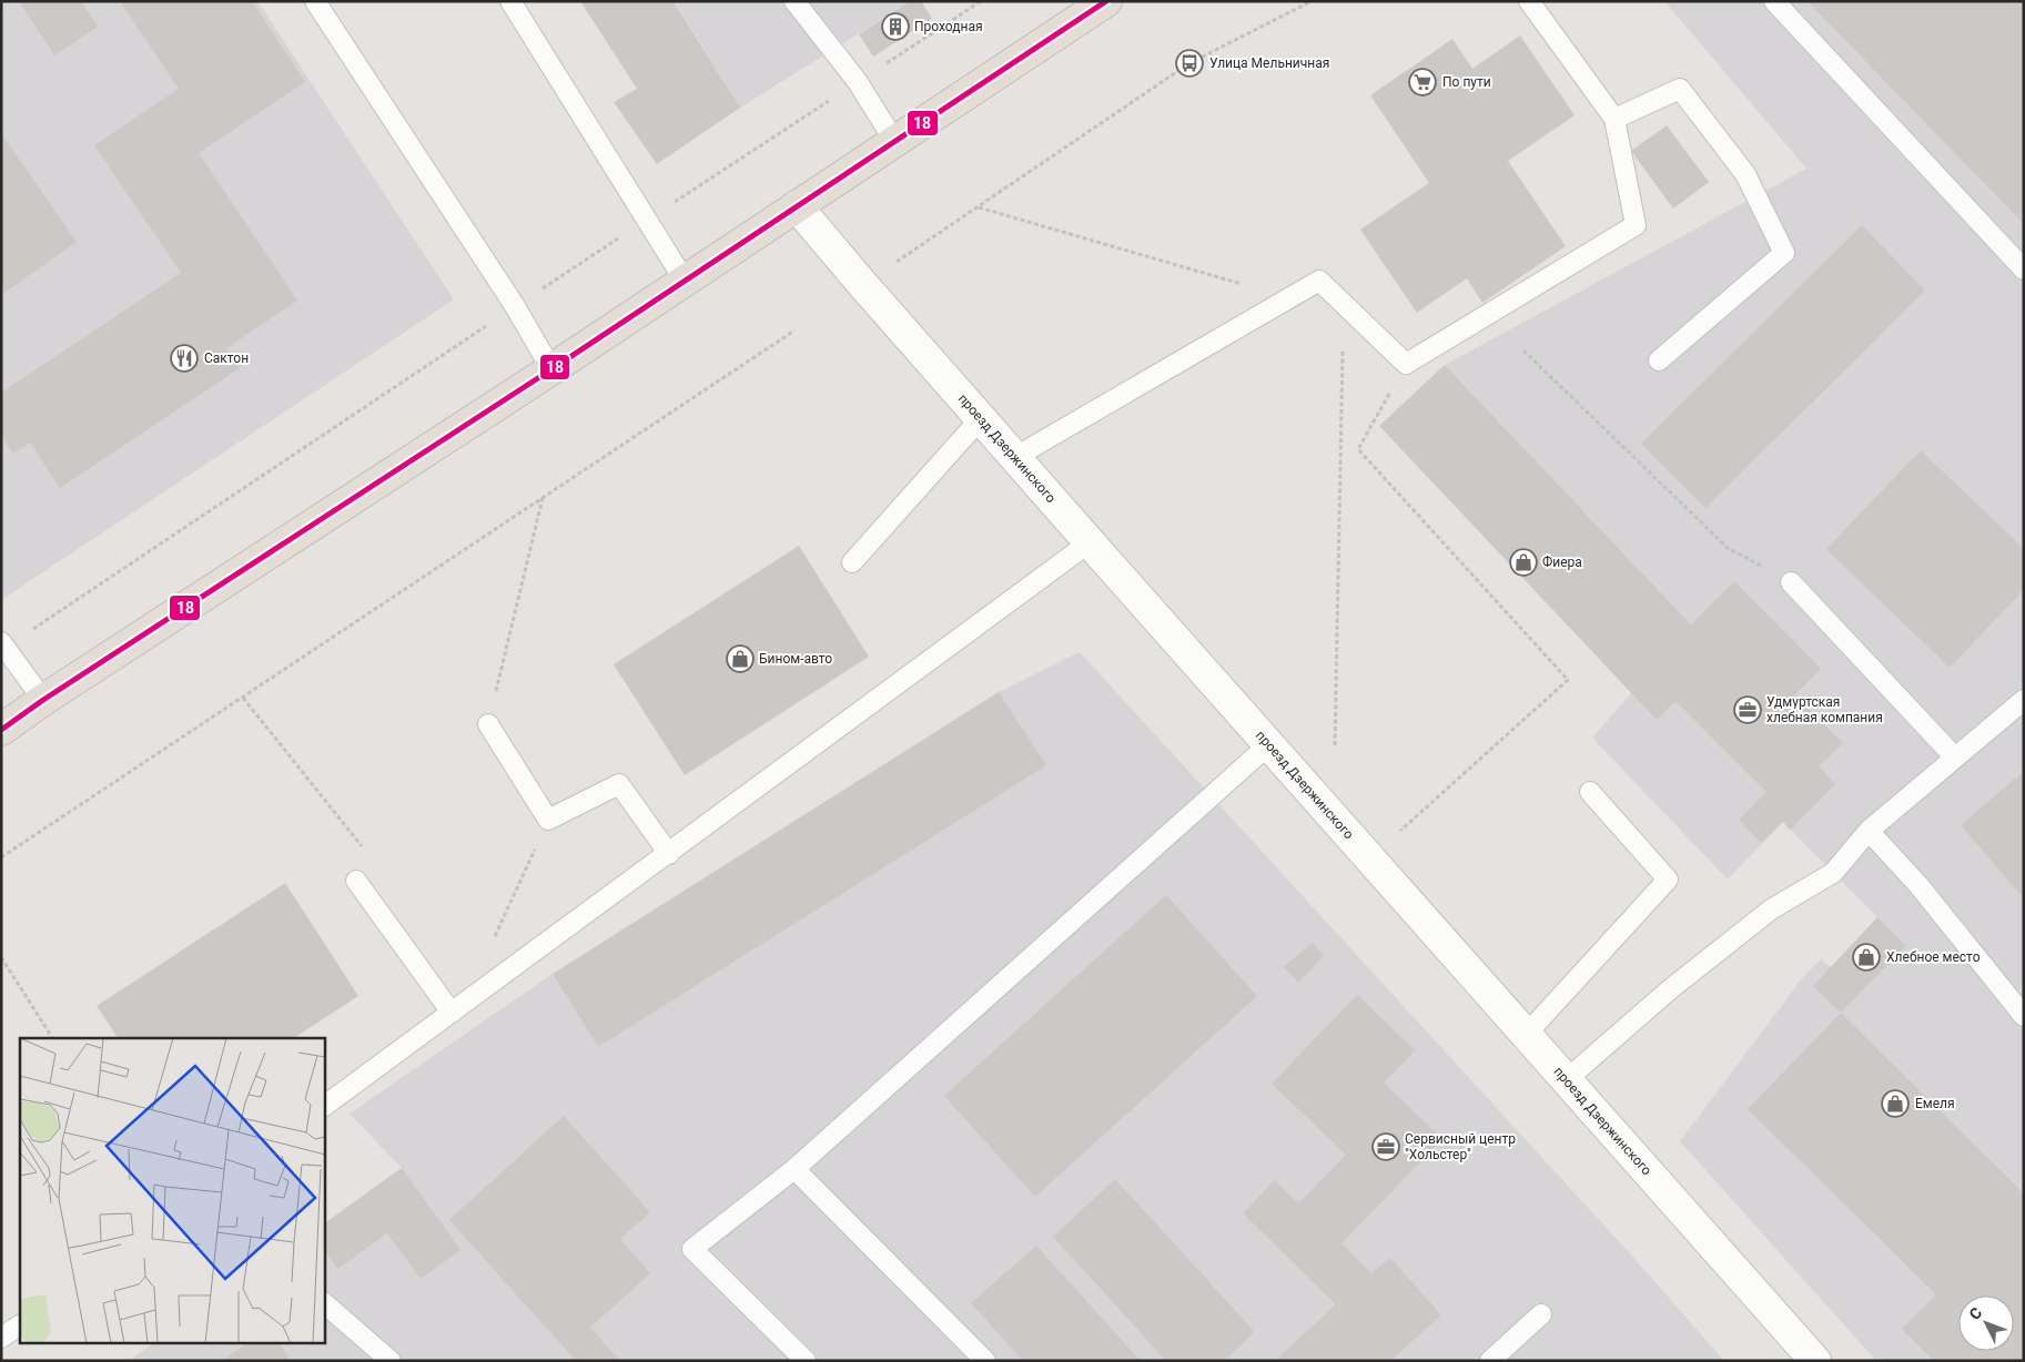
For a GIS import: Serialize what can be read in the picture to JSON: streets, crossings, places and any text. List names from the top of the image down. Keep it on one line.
{"streets":{"street":["проезд Дзержинского"]},"places":{"building":["Проходная"],"bus stop":["Улица Мельничная"],"supermarket":["По пути"],"restaurant":["Сактон"],"shop":["Фиера","Бином-авто","Хлебное место","Емеля"],"office":["Удмуртская хлебная компания","Сервисный центр \"Хольстер\""]},"lines":["transit line 18"],"north":"top left"}
